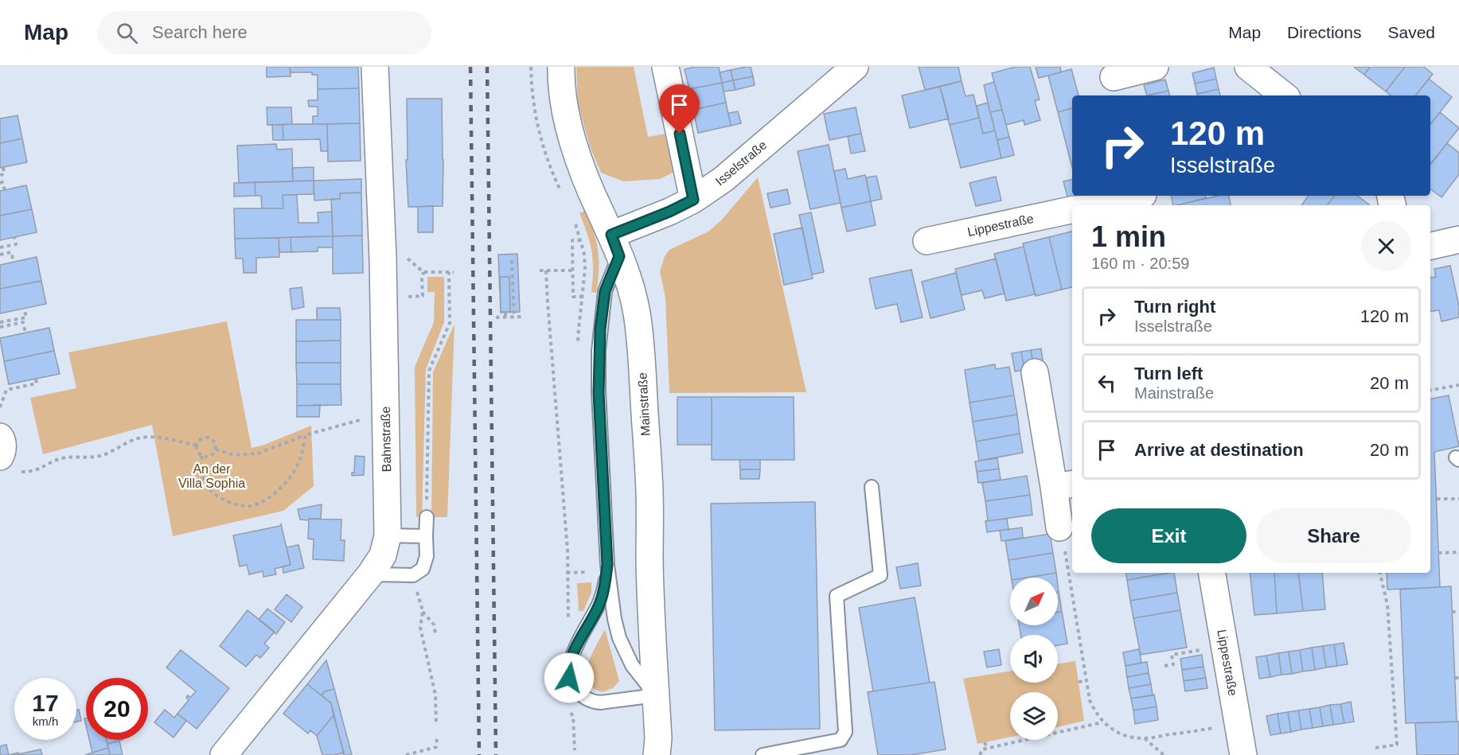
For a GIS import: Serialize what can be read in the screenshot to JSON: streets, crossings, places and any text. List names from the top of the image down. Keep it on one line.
{"streets":{"street":["Isselstraße","Lippestraße","Mainstraße","Bahnstraße"]},"crossings":[["Isselstraße","Mainstraße"]],"parks":["An der Villa Sophia"],"north":"top right","page":{"header":"Map","search":"Search here","nav":["Map","Directions","Saved"],"turn":["120 m","Isselstraße"],"heading":["1 min","160 m · 20:59"],"list":[{"name":"Turn right","note":"Isselstraße","value":"120 m"},{"name":"Turn left","note":"Mainstraße","value":"20 m"},{"name":"Arrive at destination","value":"20 m"}],"buttons":["Exit","Share"],"speed":"17 km/h","limit":"20"}}
